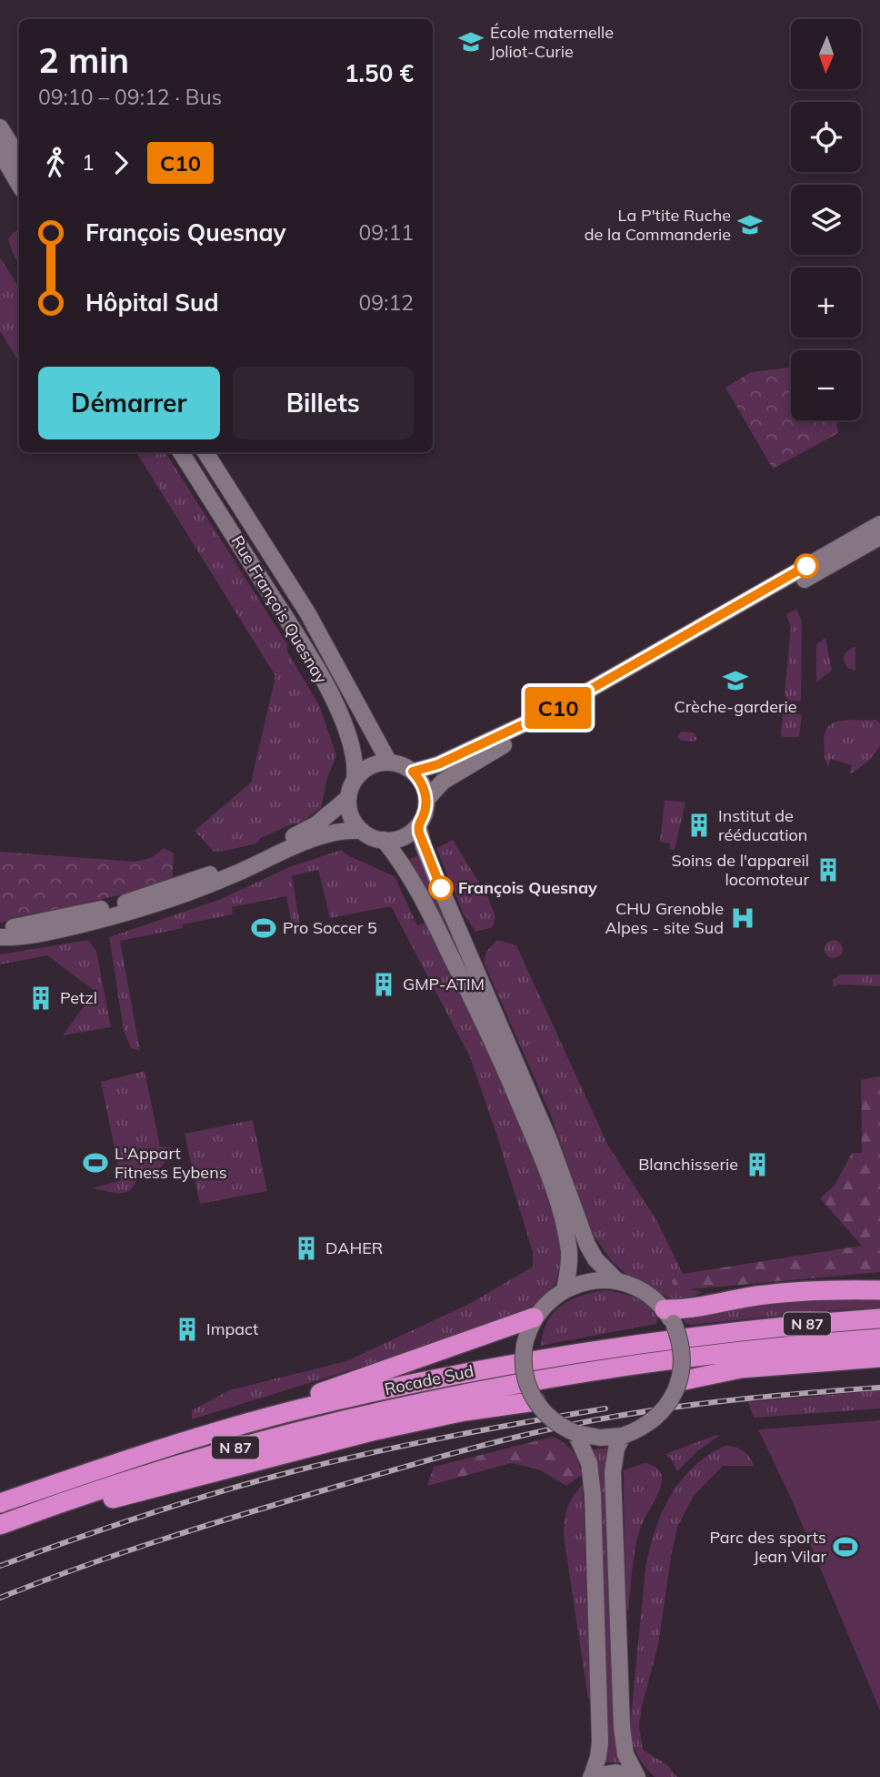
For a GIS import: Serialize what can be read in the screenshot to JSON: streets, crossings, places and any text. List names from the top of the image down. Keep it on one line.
{"streets":{"highway":["N 87","Rocade Sud"],"main road":["Rue François Quesnay"]},"places":{"school or university":["École maternelle Joliot-Curie","La P'tite Ruche de la Commanderie","Crèche-garderie"],"building":["Institut de rééducation","Soins de l'appareil locomoteur","GMP-ATIM","Petzl","Blanchisserie","DAHER","Impact"],"other":["François Quesnay"],"hospital":["CHU Grenoble Alpes - site Sud"],"sports":["Pro Soccer 5","L'Appart Fitness Eybens","Parc des sports Jean Vilar"]},"lines":["bus line C10"],"north":"bottom","page":{"on_map":"C10","map_buttons":["+","−"],"heading":["2 min","09:10 – 09:12 · Bus","1.50 €"],"legs":["1","C10"],"list":[{"name":"François Quesnay","value":"09:11"},{"name":"Hôpital Sud","value":"09:12"}],"buttons":["Démarrer","Billets"]}}
